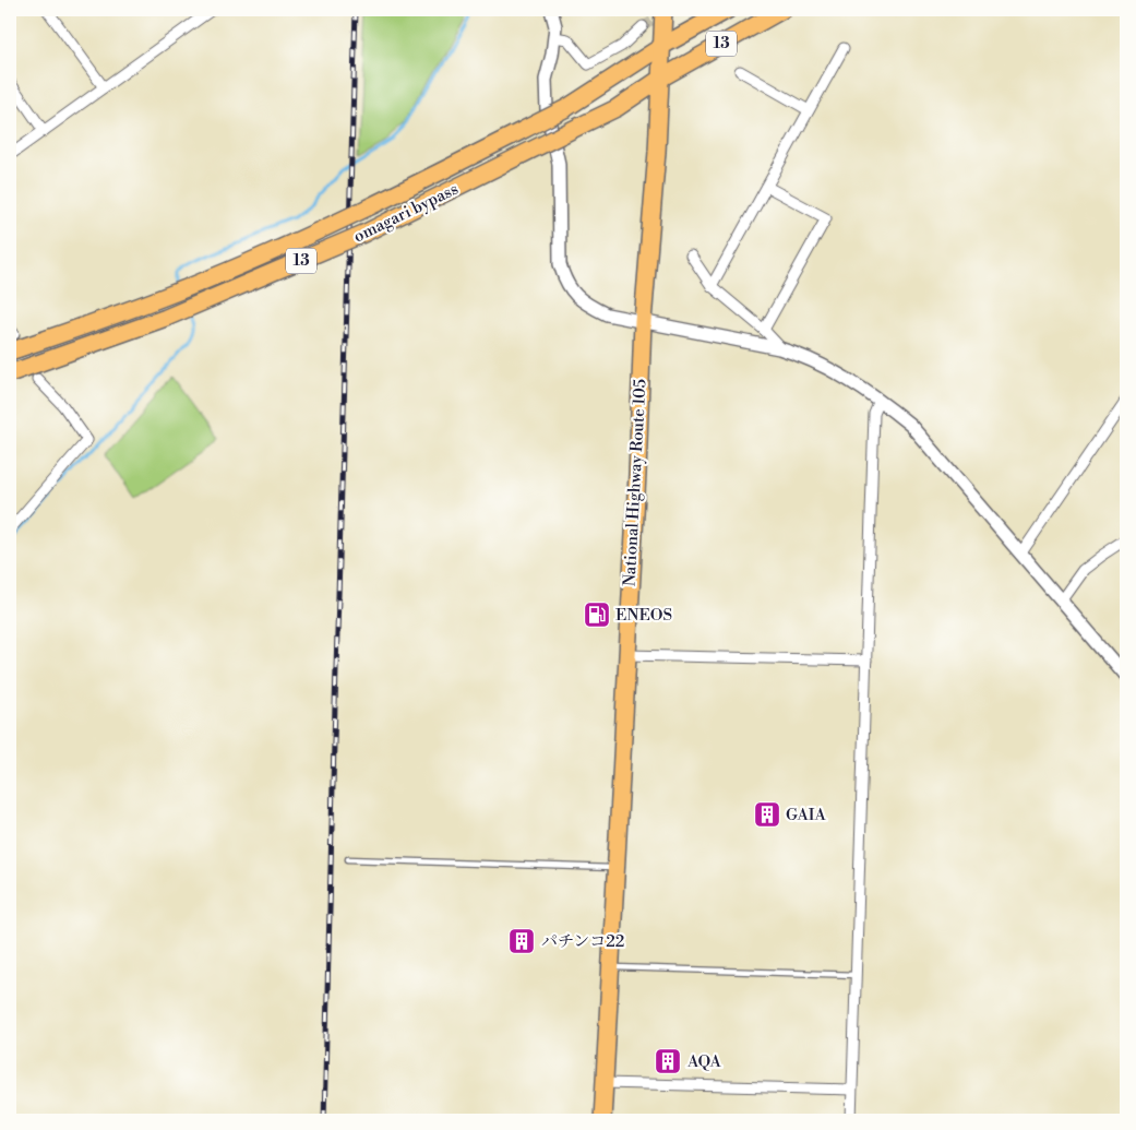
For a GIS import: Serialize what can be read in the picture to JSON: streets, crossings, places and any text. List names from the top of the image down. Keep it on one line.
{"streets":{"highway":["13","omagari bypass","National Highway Route 105"]},"crossings":[["omagari bypass","National Highway Route 105"]],"places":{"fuel station":["ENEOS"],"building":["GAIA","パチンコ22","AQA"]}}
